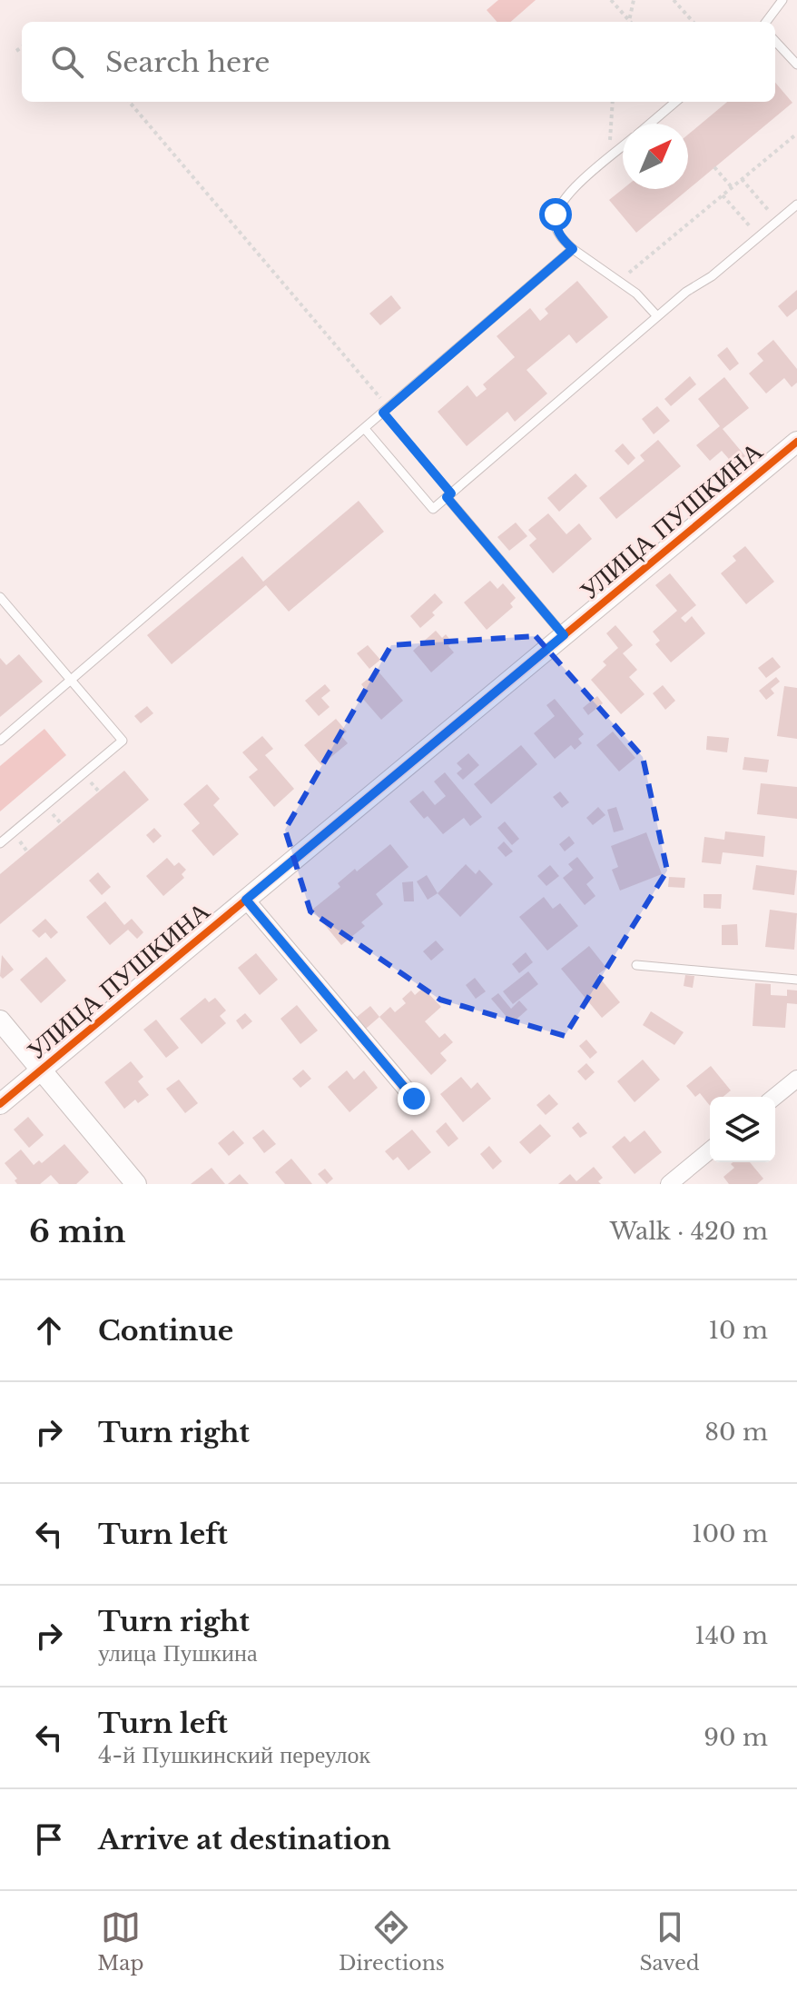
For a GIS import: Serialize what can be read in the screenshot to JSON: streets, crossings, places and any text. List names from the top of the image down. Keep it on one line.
{"streets":{"street":["УЛИЦА ПУШКИНА"]},"north":"top right","page":{"search":"Search here","heading":["6 min","Walk · 420 m"],"list":[["Continue","10 m"],["Turn right","80 m"],["Turn left","100 m"],["Turn right","улица Пушкина","140 m"],["Turn left","4-й Пушкинский переулок","90 m"],"Arrive at destination"],"nav":["Map","Directions","Saved"]}}
